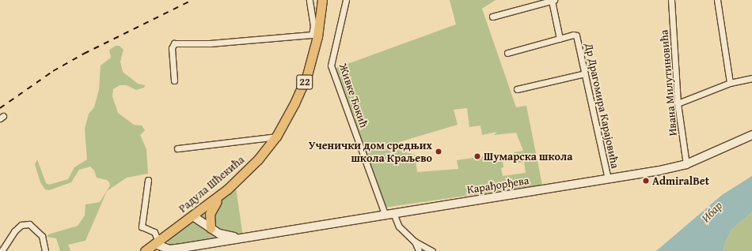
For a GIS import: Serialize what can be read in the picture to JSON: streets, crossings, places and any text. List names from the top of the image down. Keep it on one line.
{"streets":{"main road":["22","Радула Шћекића"],"street":["Ивана Милутиновића","Живке Ђокић","Др Драгомира Карајовића","Карађорђева"]},"crossings":[["Ивана Милутиновића","Карађорђева"],["Живке Ђокић","Карађорђева"],["Др Драгомира Карајовића","Карађорђева"],["Радула Шћекића","Карађорђева"]],"water":["Ибар"],"places":["Ученички дом средњих школа Краљево","Шумарска школа","AdmiralBet"]}
